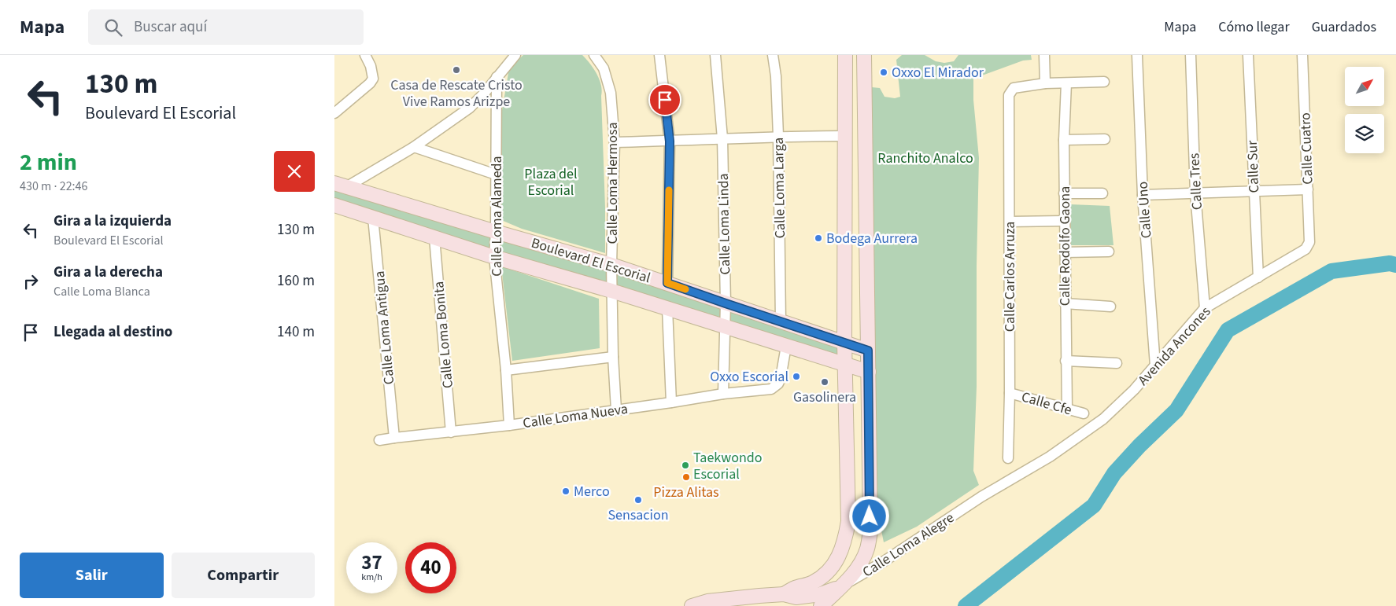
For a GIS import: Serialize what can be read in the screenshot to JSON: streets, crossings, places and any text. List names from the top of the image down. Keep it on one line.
{"streets":{"street":["Calle Cuatro","Calle Sur","Calle Tres","Calle Loma Hermosa","Calle Loma Larga","Calle Uno","Calle Loma Alameda","Calle Loma Linda","Calle Rodolfo Gaona","Boulevard El Escorial","Calle Carlos Arruza","Calle Loma Antigua","Calle Loma Bonita","Avenida Ancones","Calle Cfe","Calle Loma Nueva","Calle Loma Alegre"]},"crossings":[["Calle Cuatro","Avenida Ancones"],["Calle Sur","Avenida Ancones"],["Calle Tres","Avenida Ancones"],["Calle Loma Hermosa","Boulevard El Escorial"],["Calle Loma Hermosa","Calle Loma Nueva"],["Calle Loma Larga","Boulevard El Escorial"],["Calle Uno","Avenida Ancones"],["Calle Loma Alameda","Boulevard El Escorial"],["Calle Loma Alameda","Calle Loma Nueva"],["Calle Loma Linda","Boulevard El Escorial"],["Calle Loma Linda","Calle Loma Nueva"],["Calle Rodolfo Gaona","Calle Cfe"],["Boulevard El Escorial","Calle Loma Antigua"],["Boulevard El Escorial","Calle Loma Bonita"],["Boulevard El Escorial","Calle Loma Nueva"],["Calle Carlos Arruza","Calle Cfe"],["Calle Loma Antigua","Calle Loma Nueva"],["Calle Loma Bonita","Calle Loma Nueva"],["Avenida Ancones","Calle Loma Alegre"]],"parks":["Ranchito Analco","Plaza del Escorial"],"places":["Casa de Rescate Cristo Vive Ramos Arizpe","Oxxo El Mirador","Bodega Aurrera","Oxxo Escorial","Gasolinera","Taekwondo Escorial","Pizza Alitas","Merco","Sensacion"],"north":"top right","page":{"header":"Mapa","search":"Buscar aquí","nav":["Mapa","Cómo llegar","Guardados"],"turn":["130 m","Boulevard El Escorial"],"heading":["2 min","430 m · 22:46"],"list":[{"name":"Gira a la izquierda","note":"Boulevard El Escorial","value":"130 m"},{"name":"Gira a la derecha","note":"Calle Loma Blanca","value":"160 m"},{"name":"Llegada al destino","value":"140 m"}],"speed":"37 km/h","limit":"40","buttons":["Salir","Compartir"]}}
